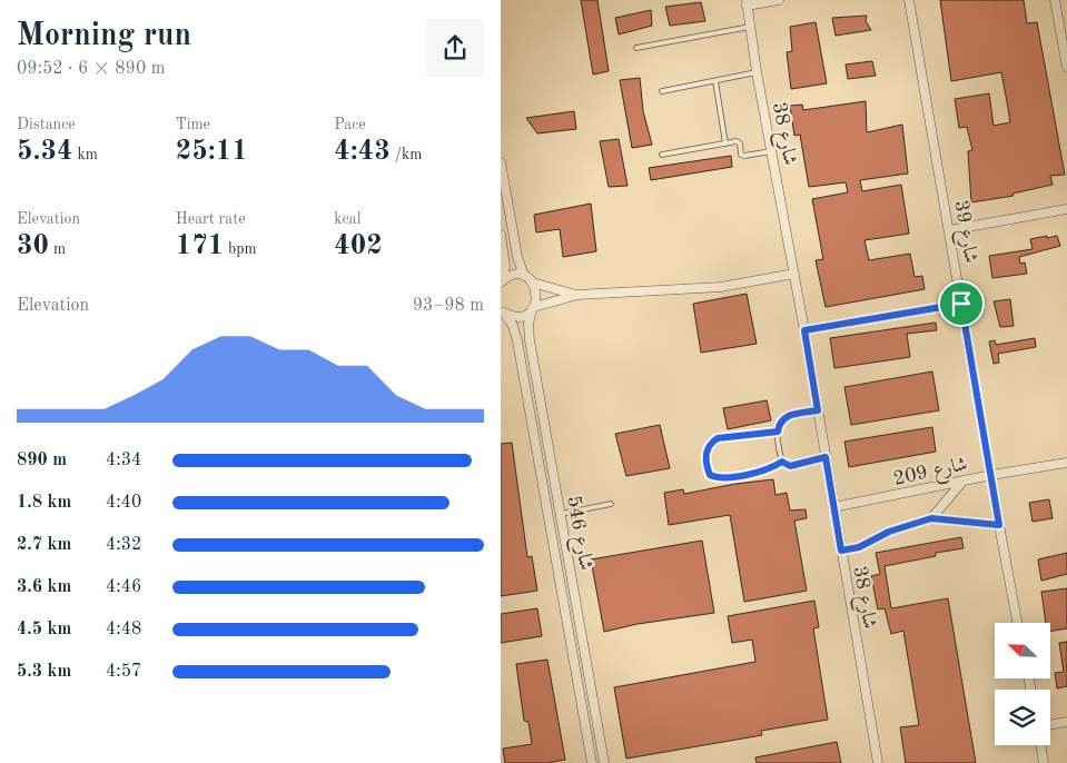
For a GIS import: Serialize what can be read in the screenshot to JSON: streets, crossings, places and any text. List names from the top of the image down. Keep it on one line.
{"streets":{"street":["شارع 38","شارع 39","شارع 209","شارع 546"]},"crossings":[["شارع 38","شارع 209"],["شارع 39","شارع 209"]],"north":"top left","page":{"heading":["Morning run","09:52 · 6 × 890 m"],"stats":[["Distance","5.34 km"],["Time","25:11"],["Pace","4:43 /km"],["Elevation","30 m"],["Heart rate","171 bpm"],["kcal","402"]],"chart":["Elevation","93–98 m"],"list":[{"name":"890 m","note":"4:34"},{"name":"1.8 km","note":"4:40"},{"name":"2.7 km","note":"4:32"},{"name":"3.6 km","note":"4:46"},{"name":"4.5 km","note":"4:48"},{"name":"5.3 km","note":"4:57"}]}}
